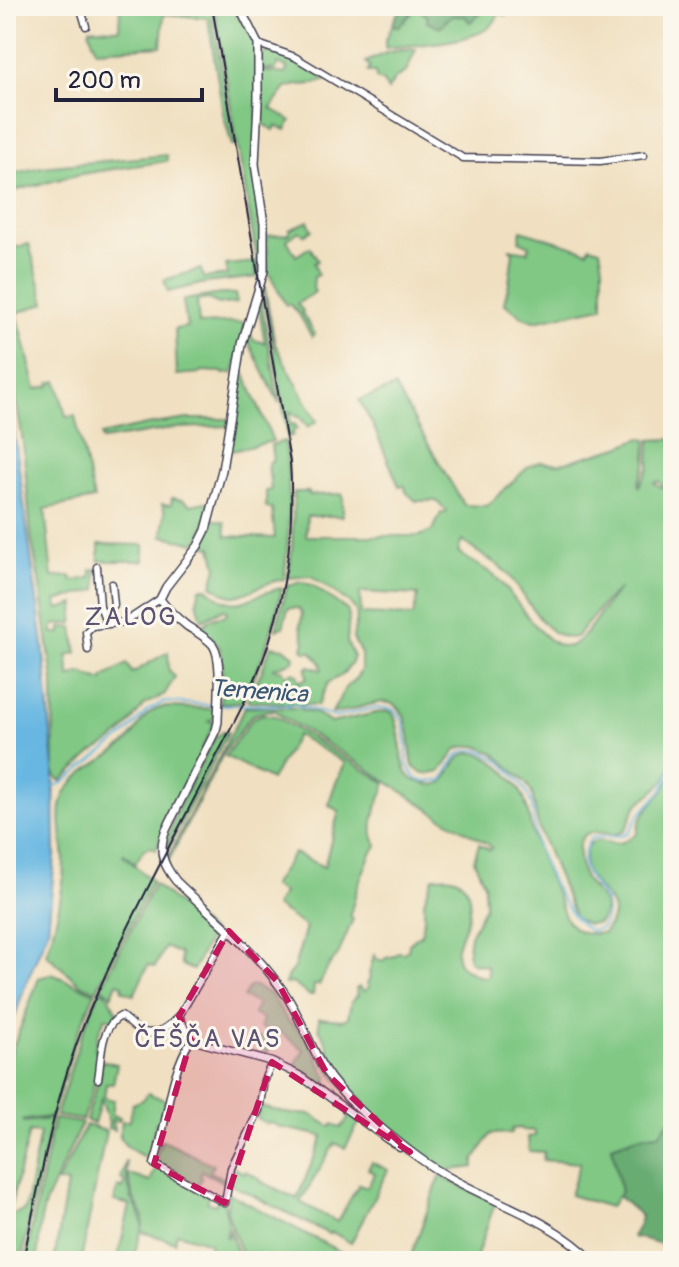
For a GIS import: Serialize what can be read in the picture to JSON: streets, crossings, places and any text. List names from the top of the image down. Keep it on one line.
{"districts":["ZALOG","ČEŠČA VAS"],"water":["Temenica"],"scale_bar":"200 m"}
